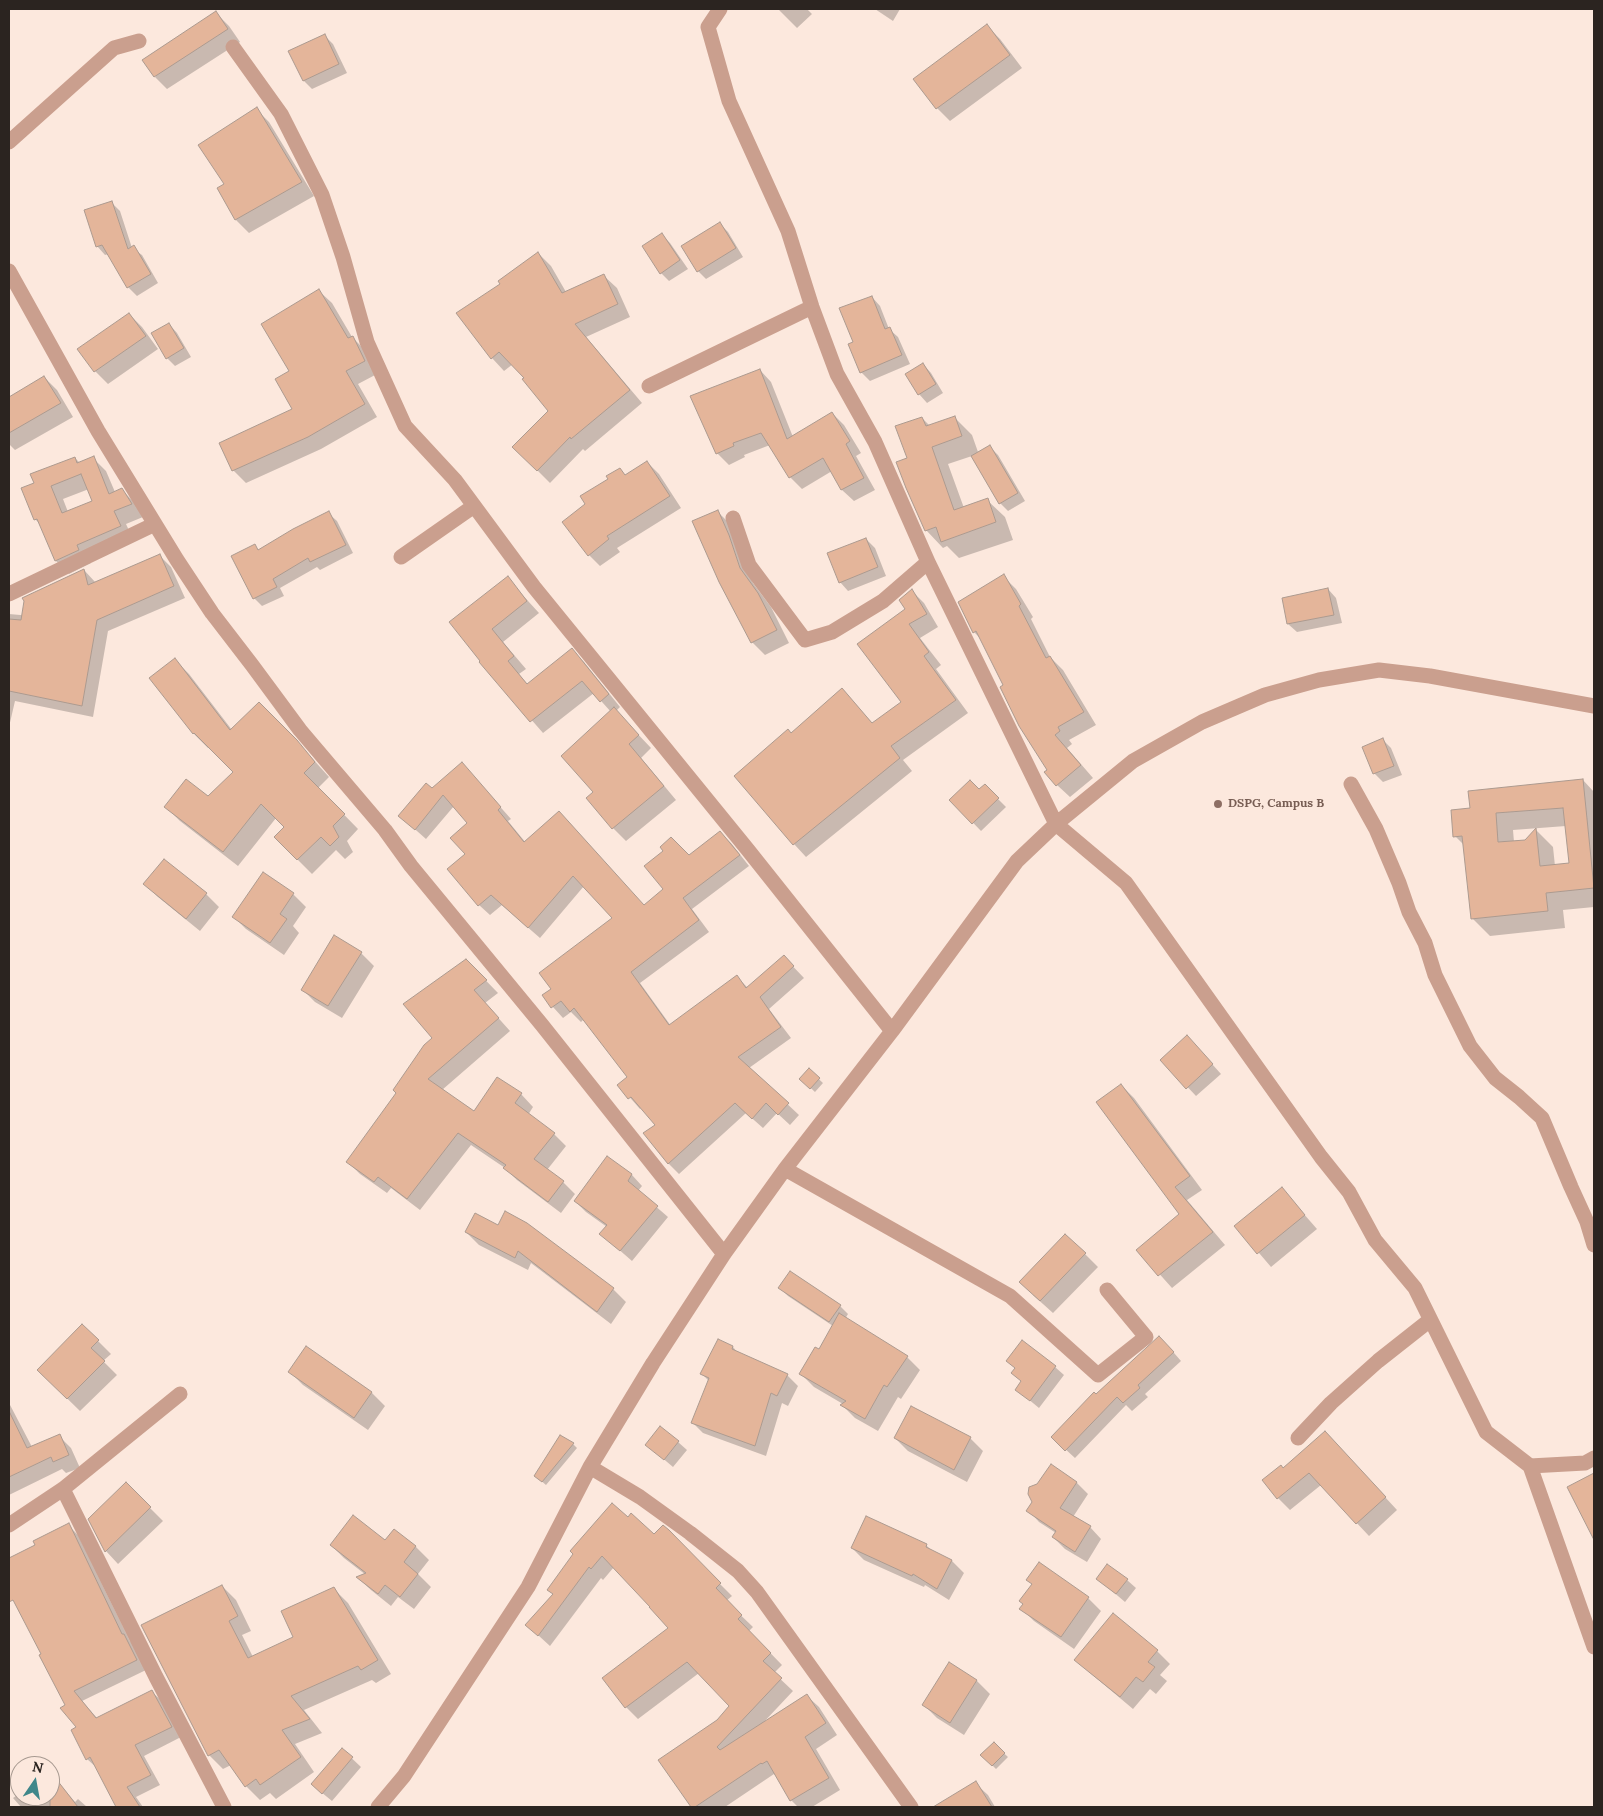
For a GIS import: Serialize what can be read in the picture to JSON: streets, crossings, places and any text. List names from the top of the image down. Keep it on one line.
{"places":["DSPG, Campus B"],"north":"top"}
